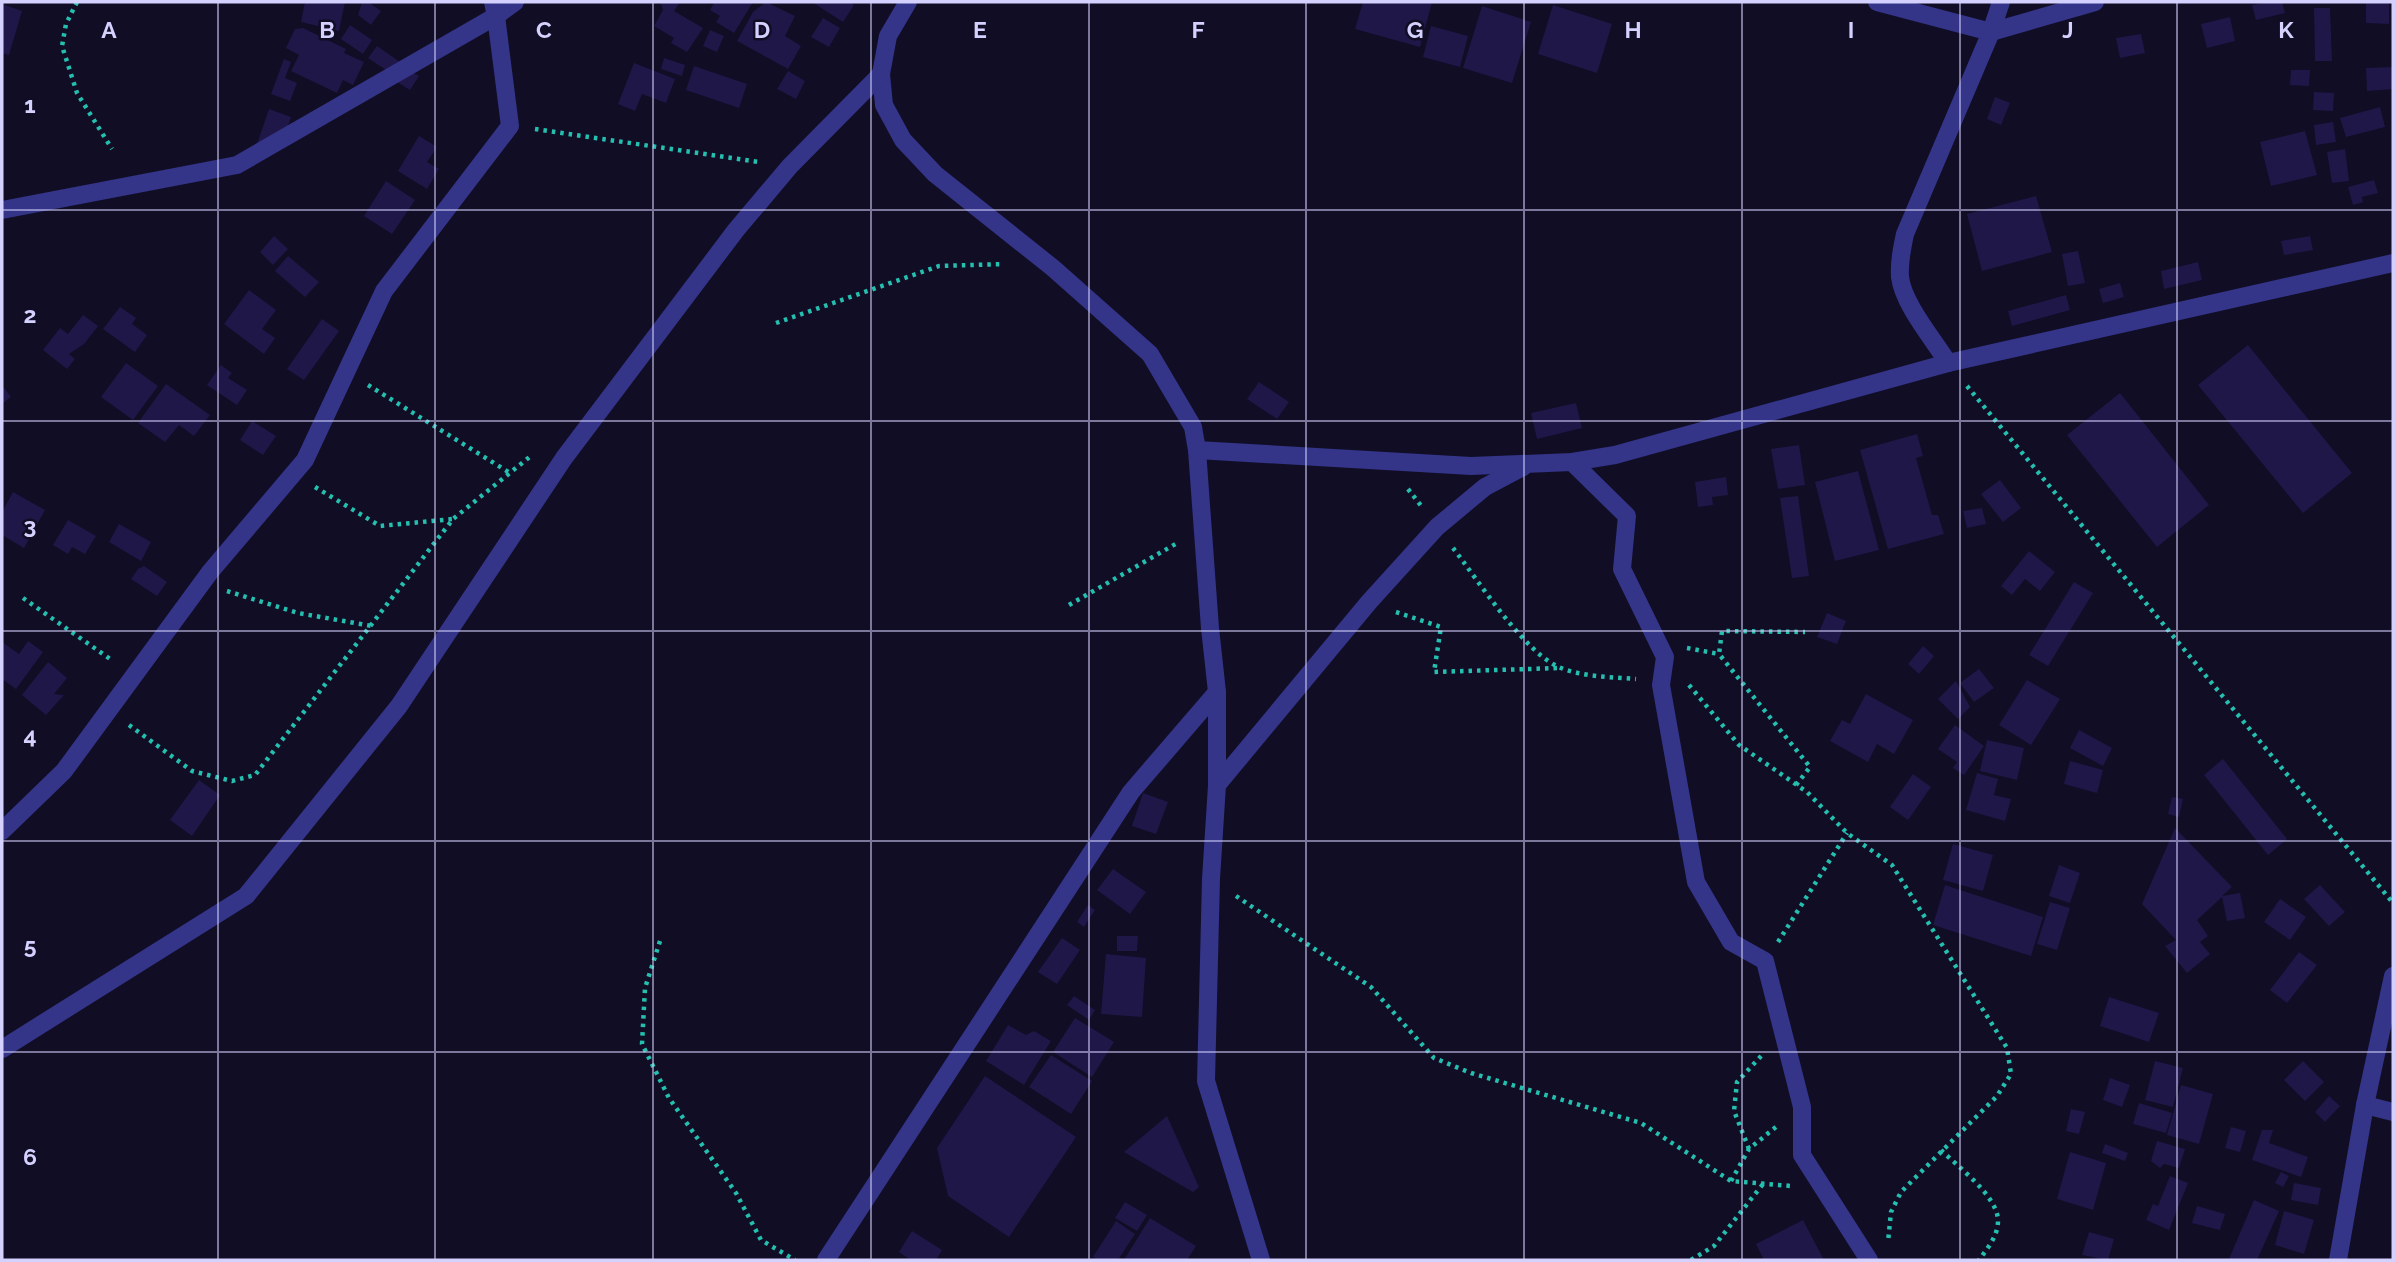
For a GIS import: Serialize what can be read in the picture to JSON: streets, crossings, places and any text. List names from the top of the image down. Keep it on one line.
{"grid":{"columns":["A","B","C","D","E","F","G","H","I","J","K"],"rows":["1","2","3","4","5","6"]}}
